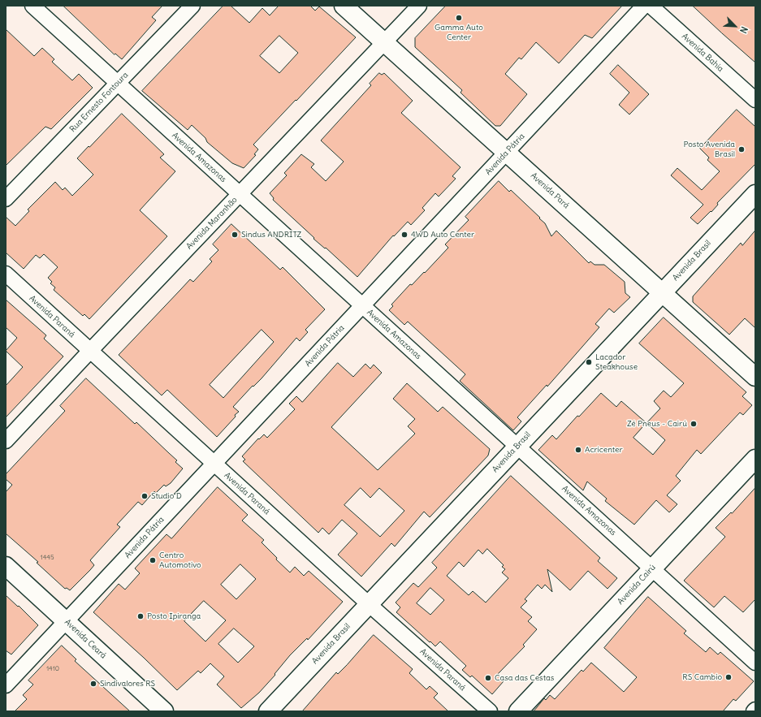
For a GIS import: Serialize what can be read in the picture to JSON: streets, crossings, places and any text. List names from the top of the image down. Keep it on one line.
{"streets":{"main road":["Avenida Pará","Avenida Brasil","Avenida Cairú","Avenida Ceará"],"street":["Avenida Bahia","Rua Ernesto Fontoura","Avenida Pátria","Avenida Amazonas","Avenida Maranhão","Avenida Paraná"]},"crossings":[["Rua Ernesto Fontoura","Avenida Amazonas"],["Avenida Pátria","Avenida Amazonas"],["Avenida Pátria","Avenida Pará"],["Avenida Pátria","Avenida Paraná"],["Avenida Pátria","Avenida Ceará"],["Avenida Amazonas","Avenida Maranhão"],["Avenida Amazonas","Avenida Brasil"],["Avenida Amazonas","Avenida Cairú"],["Avenida Pará","Avenida Maranhão"],["Avenida Pará","Avenida Brasil"],["Avenida Maranhão","Avenida Paraná"],["Avenida Brasil","Avenida Paraná"]],"places":["Gamma Auto Center","Posto Avenida Brasil","Sindus ANDRITZ","4WD Auto Center","Lacador Steakhouse","Zé Pneus - Cairú","Acricenter","Studio D","Centro Automotivo","Posto Ipiranga","RS Cambio","Casa das Cestas","Sindivalores RS"],"house_numbers":["1445","1410"],"north":"bottom right"}
